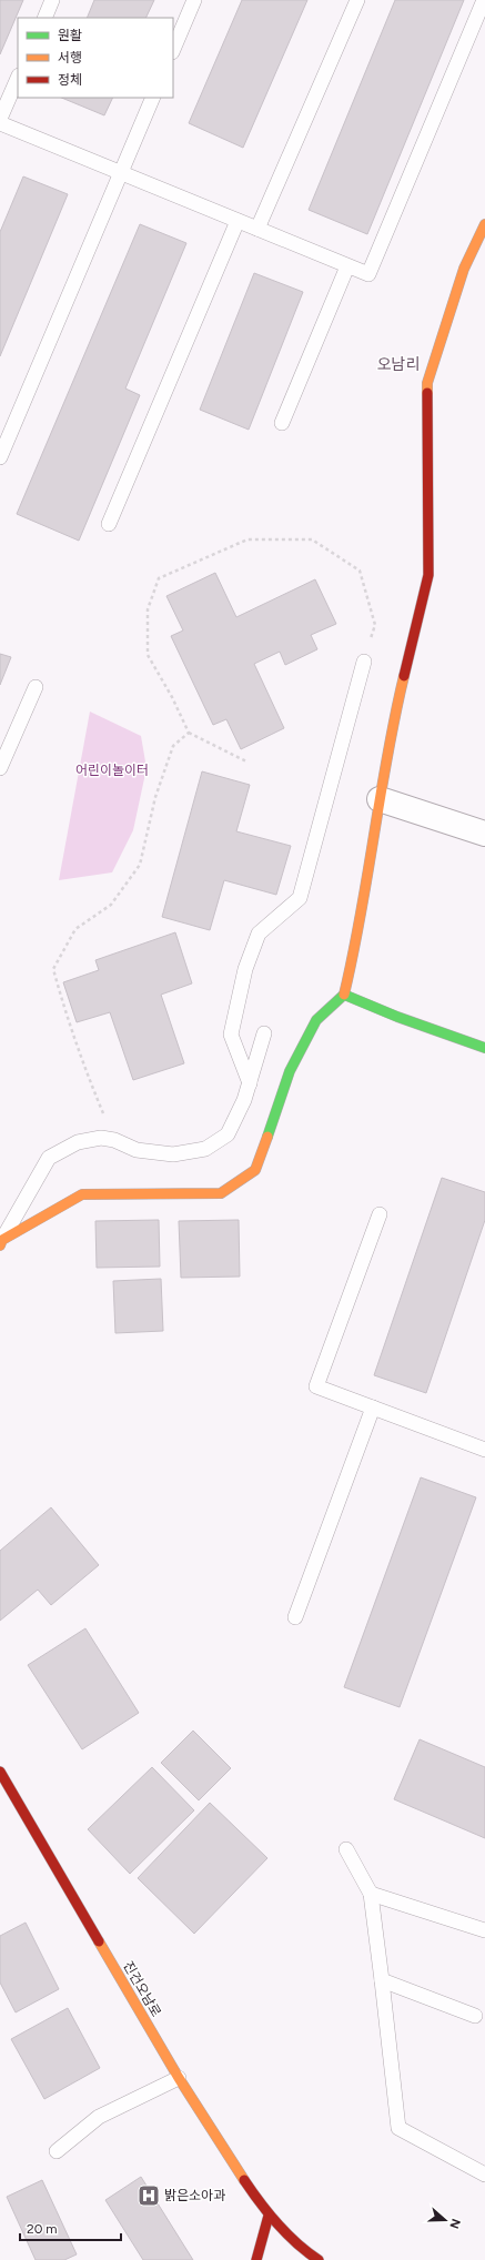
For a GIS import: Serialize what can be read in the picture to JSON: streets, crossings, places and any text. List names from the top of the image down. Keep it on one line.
{"streets":{"street":["진건오남로"]},"districts":["오남리"],"parks":["어린이놀이터"],"places":{"hospital":["밝은소아과"]},"legend":["원활","서행","정체"],"scale_bar":"20 m","north":"right"}
